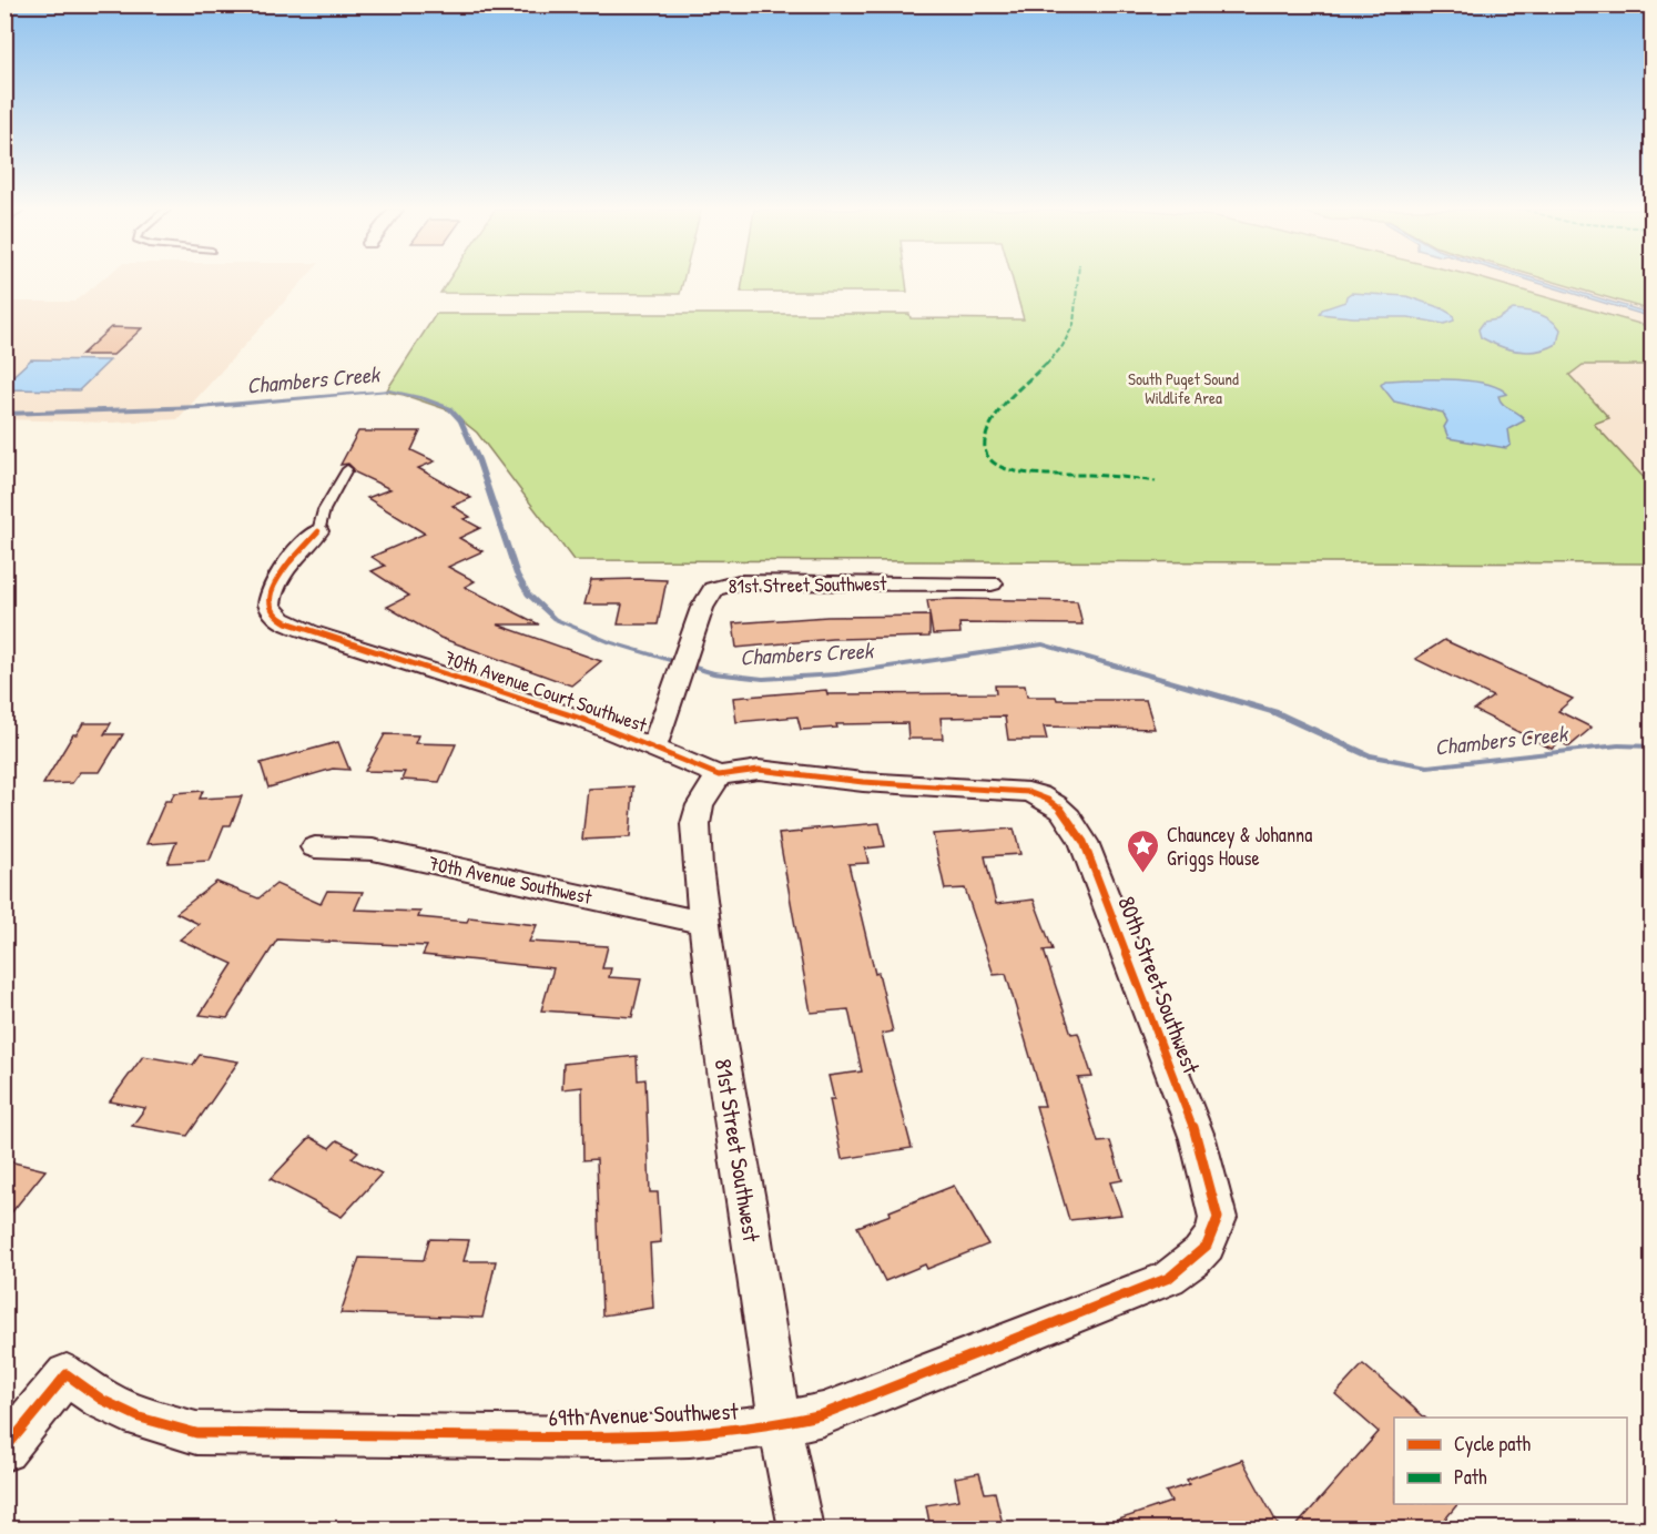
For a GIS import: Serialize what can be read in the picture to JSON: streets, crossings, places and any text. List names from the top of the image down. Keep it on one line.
{"streets":{"street":["81st Street Southwest","70th Avenue Court Southwest","70th Avenue Southwest","80th Street Southwest","69th Avenue Southwest"]},"crossings":[["81st Street Southwest","70th Avenue Court Southwest"],["81st Street Southwest","70th Avenue Southwest"],["81st Street Southwest","80th Street Southwest"],["81st Street Southwest","69th Avenue Southwest"],["70th Avenue Court Southwest","80th Street Southwest"],["80th Street Southwest","69th Avenue Southwest"]],"water":["Chambers Creek"],"parks":["South Puget Sound Wildlife Area"],"places":{"place":["Chauncey & Johanna Griggs House"]},"legend":["Cycle path","Path"]}
